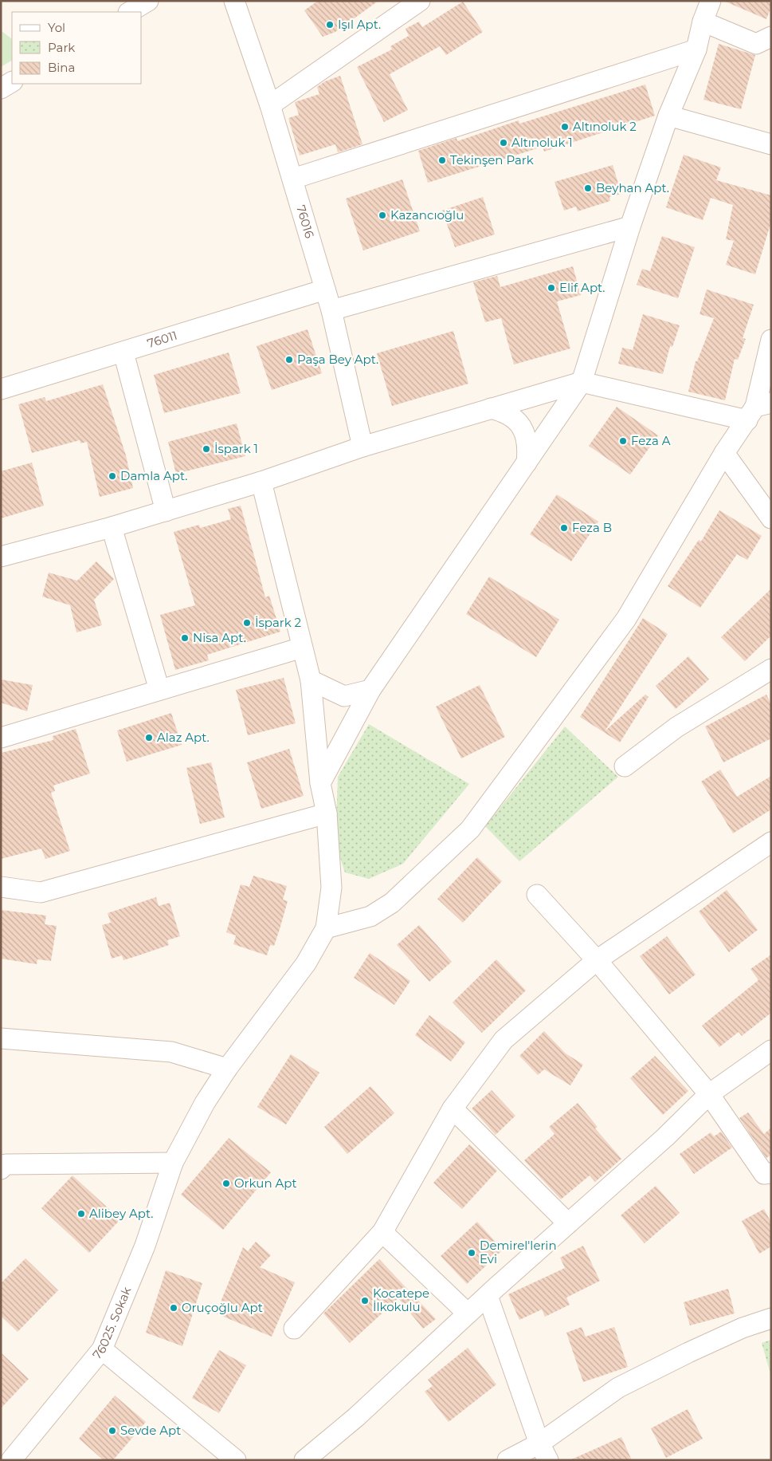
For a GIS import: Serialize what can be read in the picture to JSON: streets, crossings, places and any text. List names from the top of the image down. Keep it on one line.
{"streets":{"street":["76016","76011","76025. Sokak"]},"crossings":[["76016","76011"]],"places":["Işıl Apt.","Altınoluk 2","Altınoluk 1","Tekinşen Park","Beyhan Apt.","Kazancıoğlu","Elif Apt.","Paşa Bey Apt.","Feza A","İspark 1","Damla Apt.","Feza B","İspark 2","Nisa Apt.","Alaz Apt.","Orkun Apt","Alibey Apt.","Demirel'lerin Evi","Kocatepe İlkokulu","Oruçoğlu Apt","Sevde Apt"],"legend":["Yol","Park","Bina"]}
